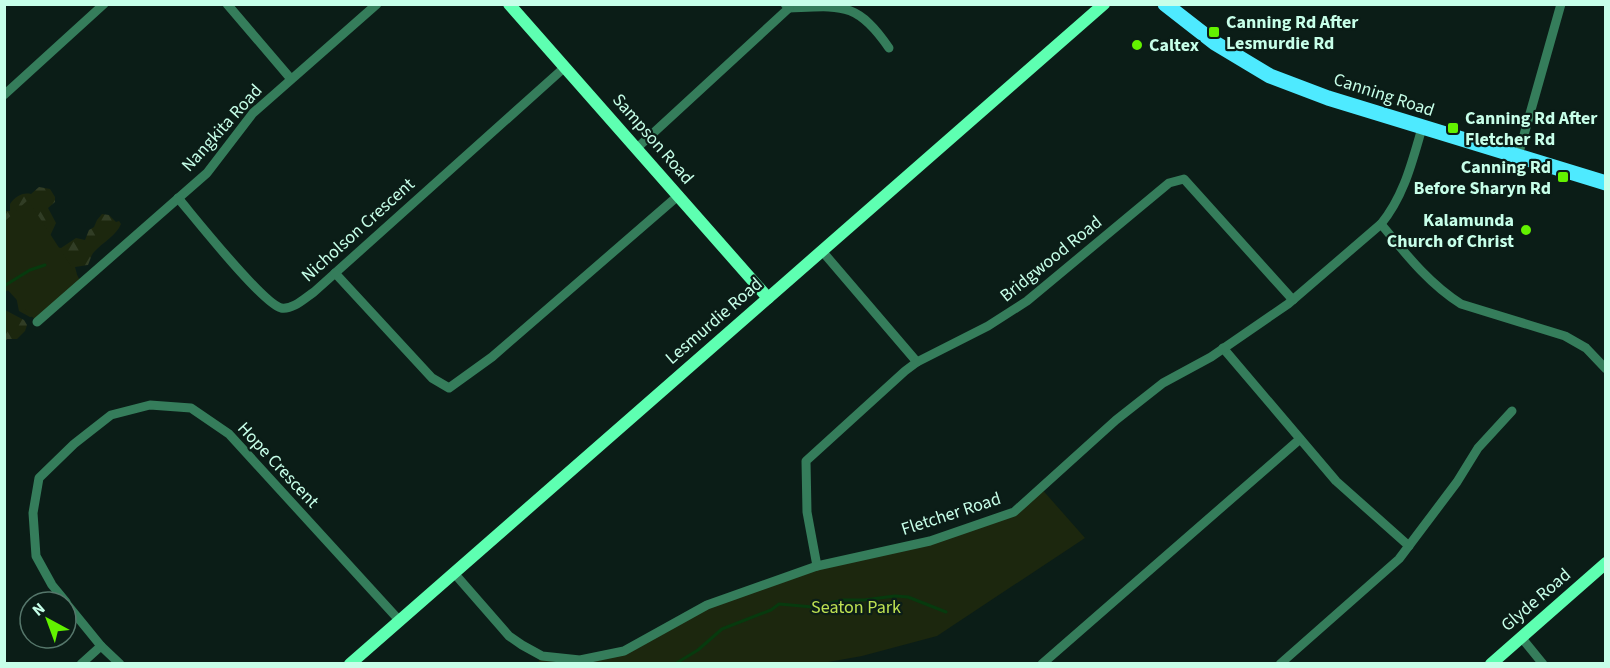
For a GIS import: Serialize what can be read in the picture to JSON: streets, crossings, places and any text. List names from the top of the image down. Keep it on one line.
{"streets":{"main road":["Canning Road","Sampson Road","Lesmurdie Road","Glyde Road"],"street":["Nangkita Road","Nicholson Crescent","Bridgwood Road","Hope Crescent","Fletcher Road"]},"crossings":[["Canning Road","Fletcher Road"],["Nangkita Road","Nicholson Crescent"],["Sampson Road","Nicholson Crescent"],["Sampson Road","Lesmurdie Road"],["Bridgwood Road","Fletcher Road"],["Lesmurdie Road","Hope Crescent"],["Lesmurdie Road","Fletcher Road"]],"parks":["Seaton Park"],"places":{"transit":["Canning Rd After Lesmurdie Rd","Canning Rd After Fletcher Rd","Canning Rd Before Sharyn Rd"],"other":["Caltex","Kalamunda Church of Christ"]},"north":"top left"}
